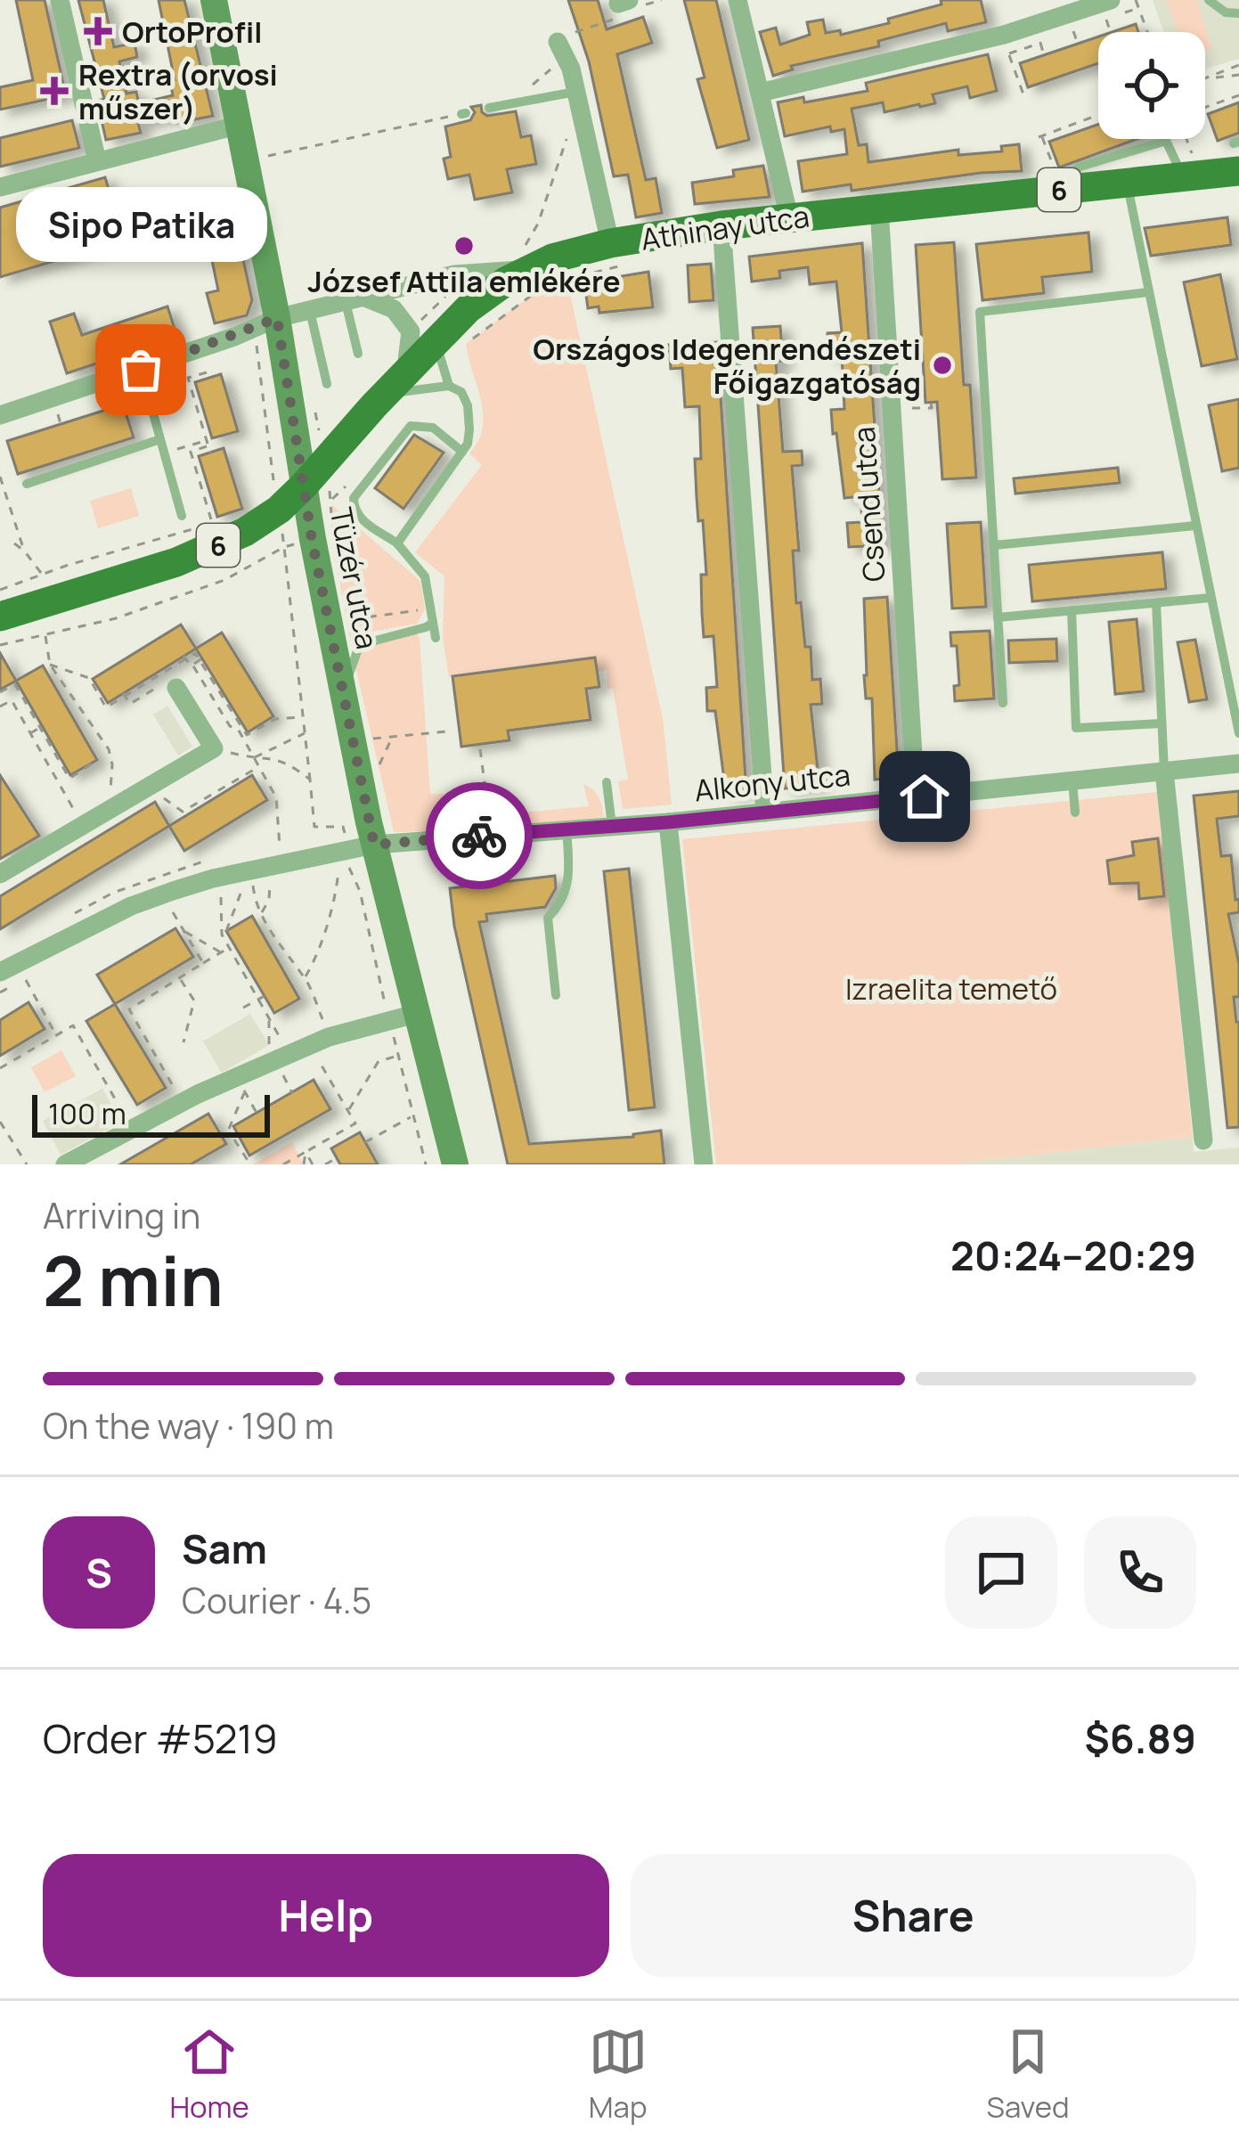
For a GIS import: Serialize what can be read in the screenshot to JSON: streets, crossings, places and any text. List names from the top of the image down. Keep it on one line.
{"streets":{"main road":["6","Athinay utca"],"street":["Csend utca","Tüzér utca","Alkony utca"]},"crossings":[["6","Athinay utca"],["6","Tüzér utca"],["Athinay utca","Csend utca"],["Athinay utca","Tüzér utca"],["Csend utca","Alkony utca"],["Tüzér utca","Alkony utca"]],"parks":["Izraelita temető"],"places":{"health":["OrtoProfil","Rextra (orvosi műszer)"],"other":["József Attila emlékére","Országos Idegenrendészeti Főigazgatóság","Sipo Patika"]},"scale_bar":"100 m","page":{"bubble":"Sipo Patika","scale":"100 m","heading":["2 min","Arriving in","20:24–20:29"],"panel":["Sam","Courier · 4.5","Order #5219","$6.89"],"bar":"On the way · 190 m","round":"S","buttons":["Help","Share"],"tabs":["Home","Map","Saved"]}}
